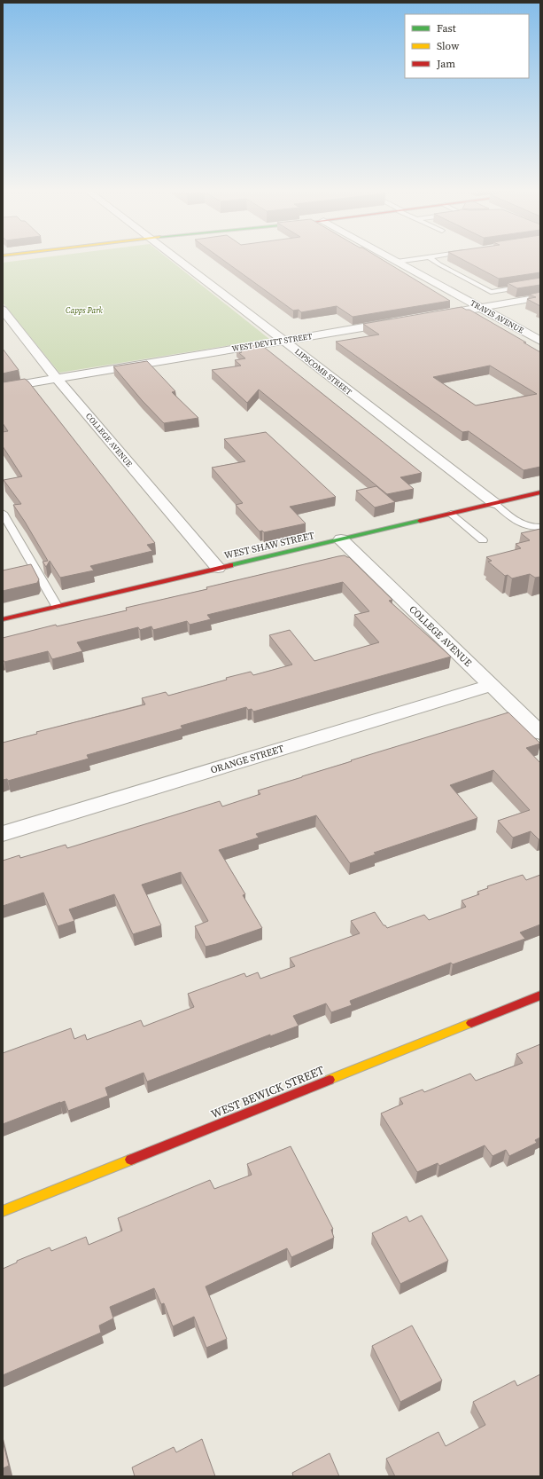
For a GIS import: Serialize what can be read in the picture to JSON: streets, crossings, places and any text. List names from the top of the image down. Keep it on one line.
{"streets":{"main road":["WEST SHAW STREET","WEST BEWICK STREET"],"street":["TRAVIS AVENUE","WEST DEVITT STREET","LIPSCOMB STREET","COLLEGE AVENUE","ORANGE STREET"]},"crossings":[["WEST DEVITT STREET","LIPSCOMB STREET"],["WEST DEVITT STREET","COLLEGE AVENUE"],["LIPSCOMB STREET","WEST SHAW STREET"],["COLLEGE AVENUE","WEST SHAW STREET"],["COLLEGE AVENUE","ORANGE STREET"]],"parks":["Capps Park"],"legend":["Fast","Slow","Jam"]}
